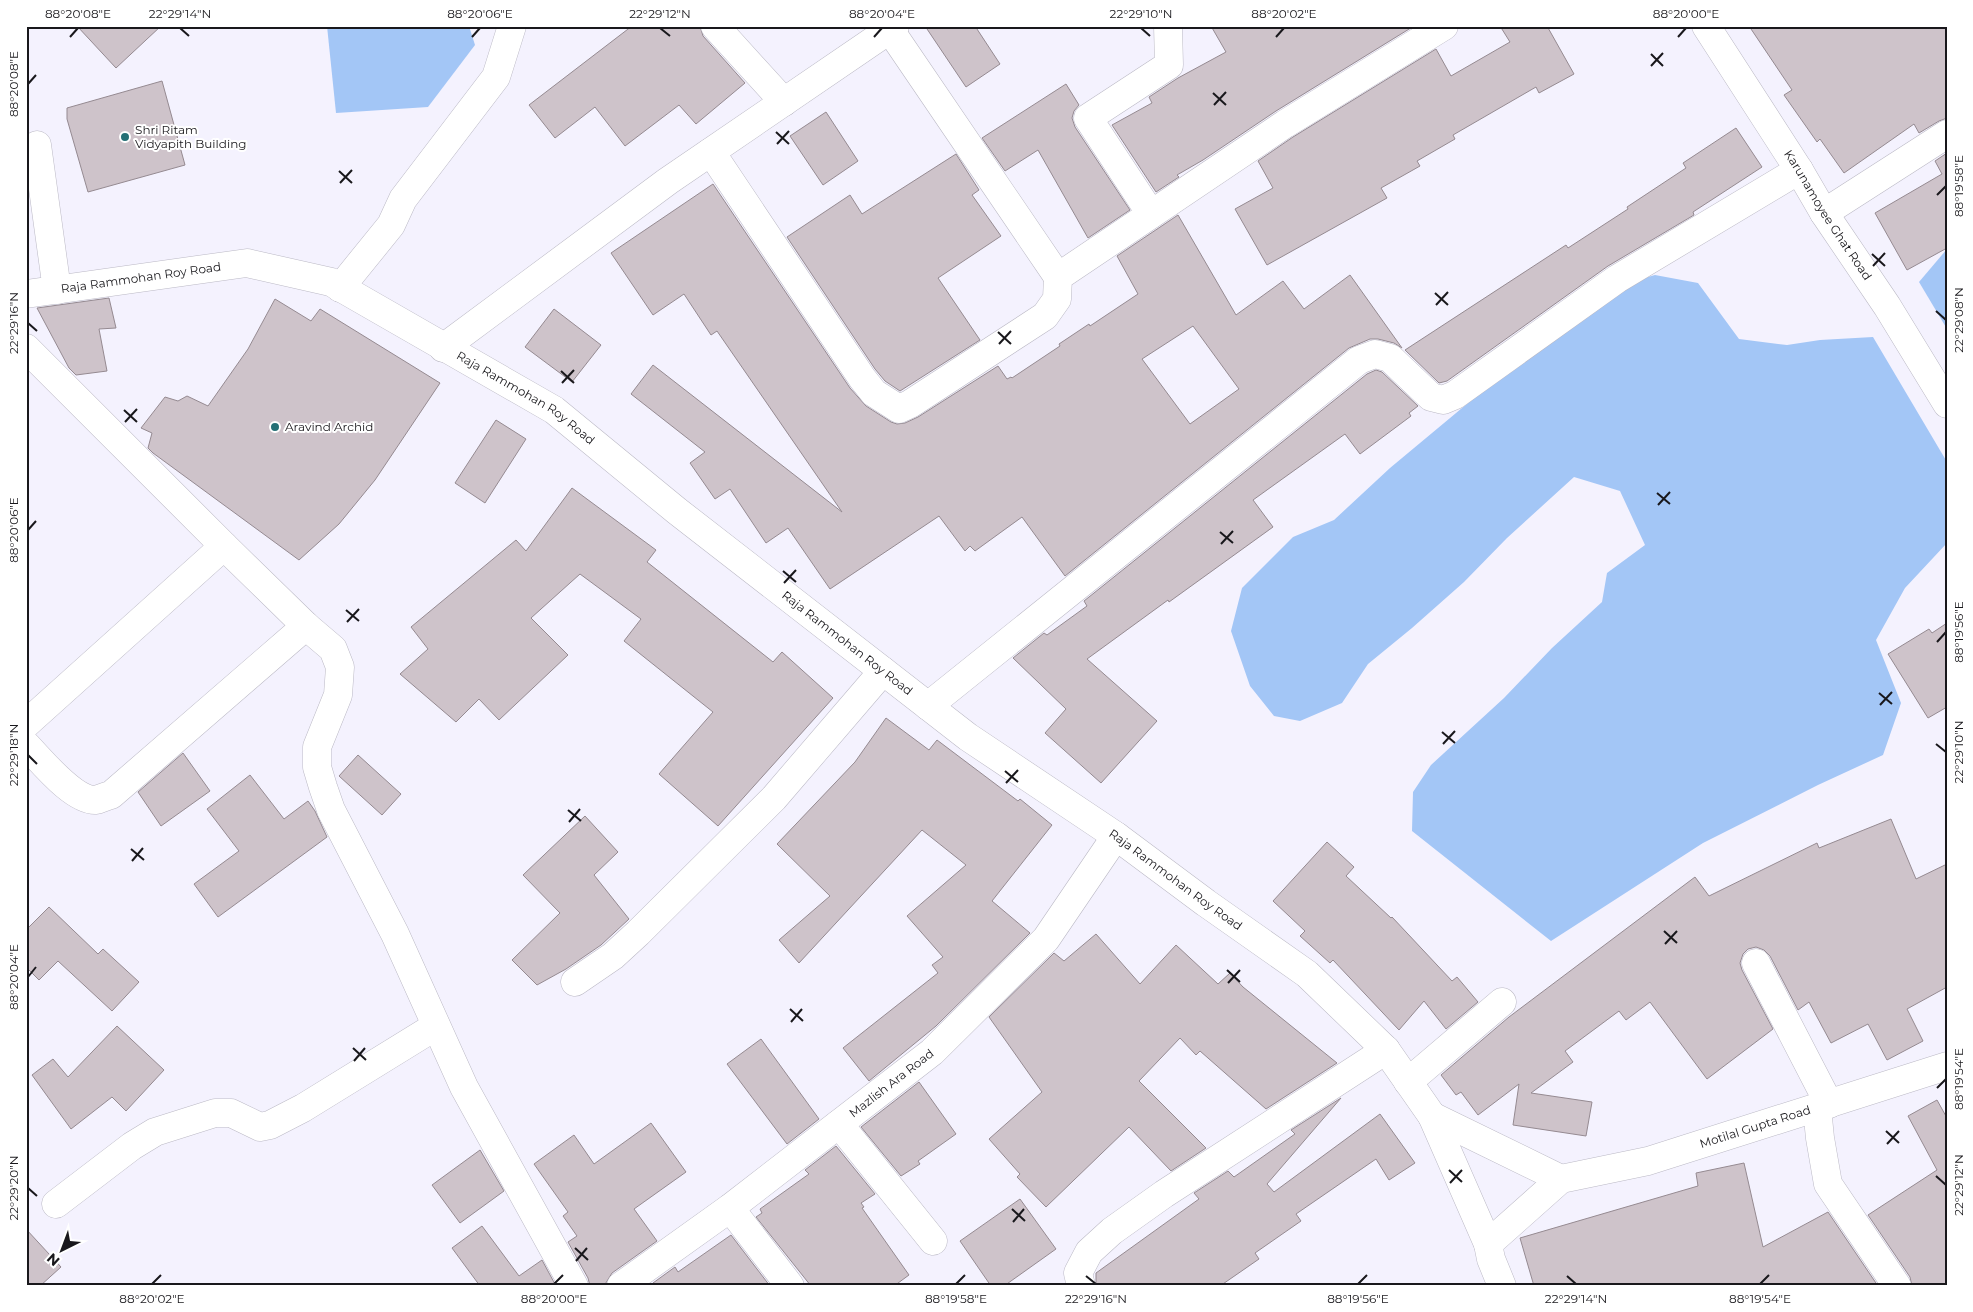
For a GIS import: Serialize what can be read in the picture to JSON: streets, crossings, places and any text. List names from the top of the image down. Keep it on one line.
{"streets":{"street":["Karunamoyee Ghat Road","Raja Rammohan Roy Road","Mazlish Ara Road","Motilal Gupta Road"]},"crossings":[["Raja Rammohan Roy Road","Mazlish Ara Road"],["Raja Rammohan Roy Road","Motilal Gupta Road"]],"places":["Shri Ritam Vidyapith Building","Aravind Archid"],"north":"bottom left","coordinates":["88°20'08\"E","22°29'14\"N","88°20'06\"E","22°29'12\"N","88°20'04\"E","22°29'10\"N","88°20'02\"E","88°20'00\"E","88°19'58\"E","22°29'08\"N","22°29'16\"N","88°19'56\"E","22°29'18\"N","88°19'54\"E","22°29'20\"N"]}
